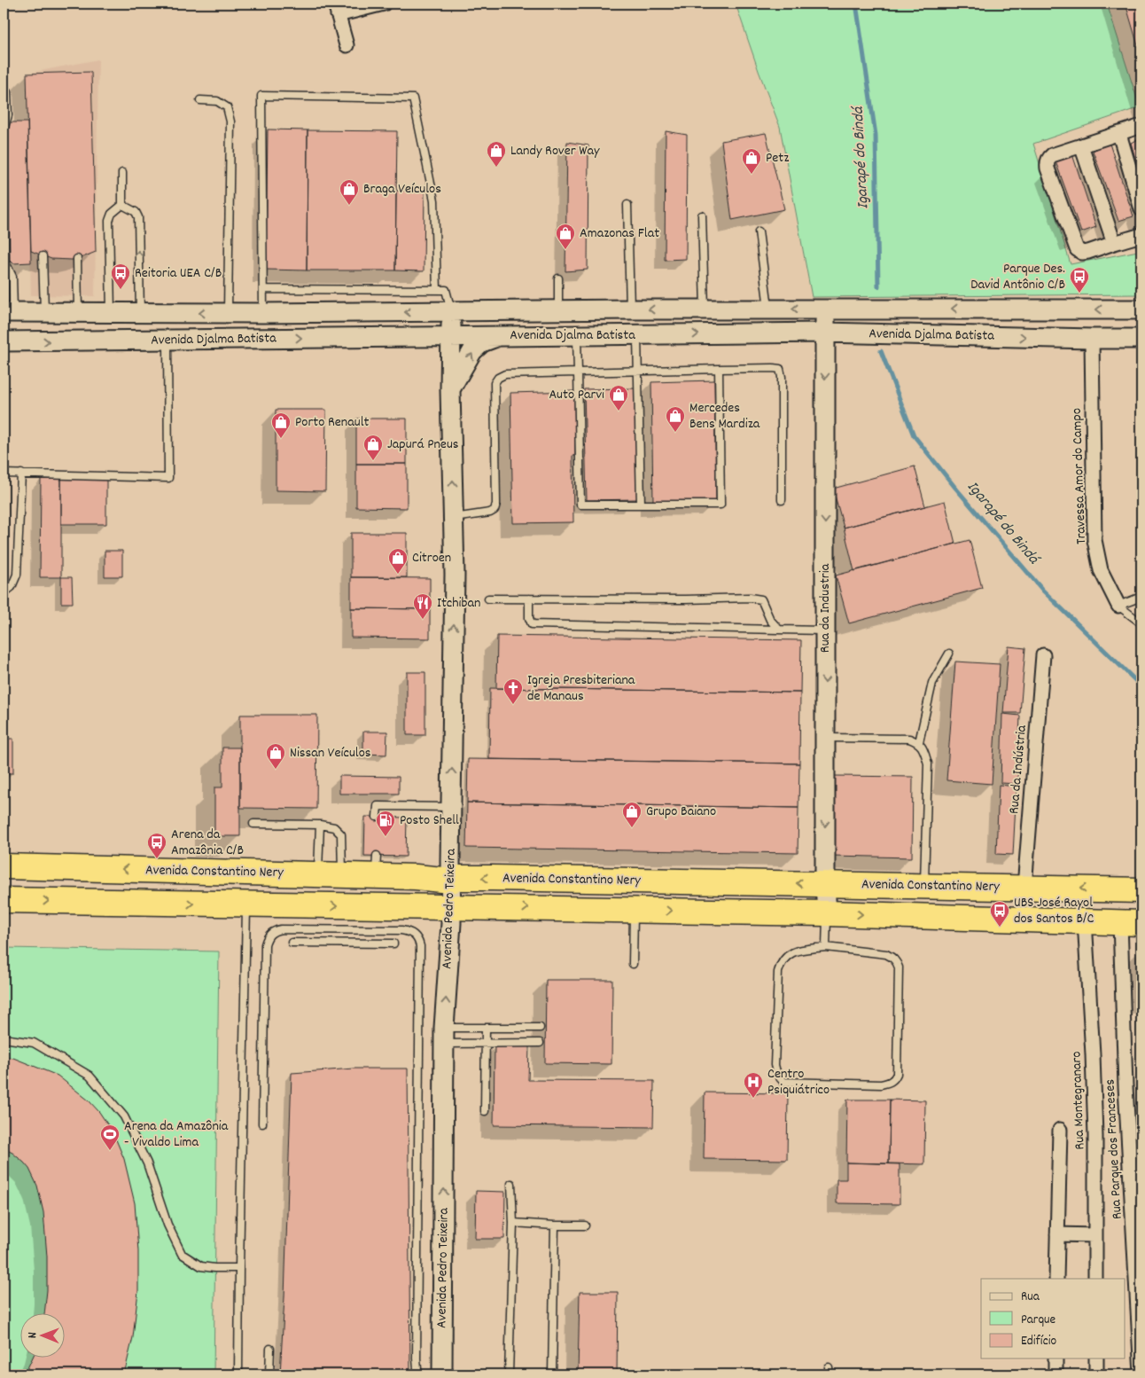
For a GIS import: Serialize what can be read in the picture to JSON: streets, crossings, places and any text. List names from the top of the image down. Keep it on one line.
{"streets":{"highway":["Avenida Constantino Nery"],"main road":["Avenida Djalma Batista","Rua da Industria","Avenida Pedro Teixeira"],"street":["Travessa Amor do Campo","Rua da Indústria","Rua Montegranaro","Rua Parque dos Franceses"]},"crossings":[["Avenida Djalma Batista","Travessa Amor do Campo"],["Avenida Djalma Batista","Rua da Industria"],["Avenida Djalma Batista","Avenida Pedro Teixeira"],["Rua da Industria","Avenida Constantino Nery"],["Rua da Indústria","Avenida Constantino Nery"],["Avenida Constantino Nery","Avenida Pedro Teixeira"],["Avenida Constantino Nery","Rua Montegranaro"],["Avenida Constantino Nery","Rua Parque dos Franceses"]],"one_way":["Rua da Industria","Avenida Pedro Teixeira"],"water":["Igarapé do Bindá"],"places":{"shop":["Landy Rover Way","Petz","Braga Veículos","Amazonas Flat","Auto Parvi","Mercedes Bens Mardiza","Porto Renault","Japurá Pneus","Citroen","Nissan Veículos","Grupo Baiano"],"bus stop":["Reitoria UEA C/B","Parque Des. David Antônio C/B","Arena da Amazônia C/B","UBS José Rayol dos Santos B/C"],"restaurant":["Itchiban"],"church":["Igreja Presbiteriana de Manaus"],"fuel station":["Posto Shell"],"hospital":["Centro Psiquiátrico"],"sports":["Arena da Amazônia - Vivaldo Lima"]},"legend":["Rua","Parque","Edifício"],"north":"left"}
